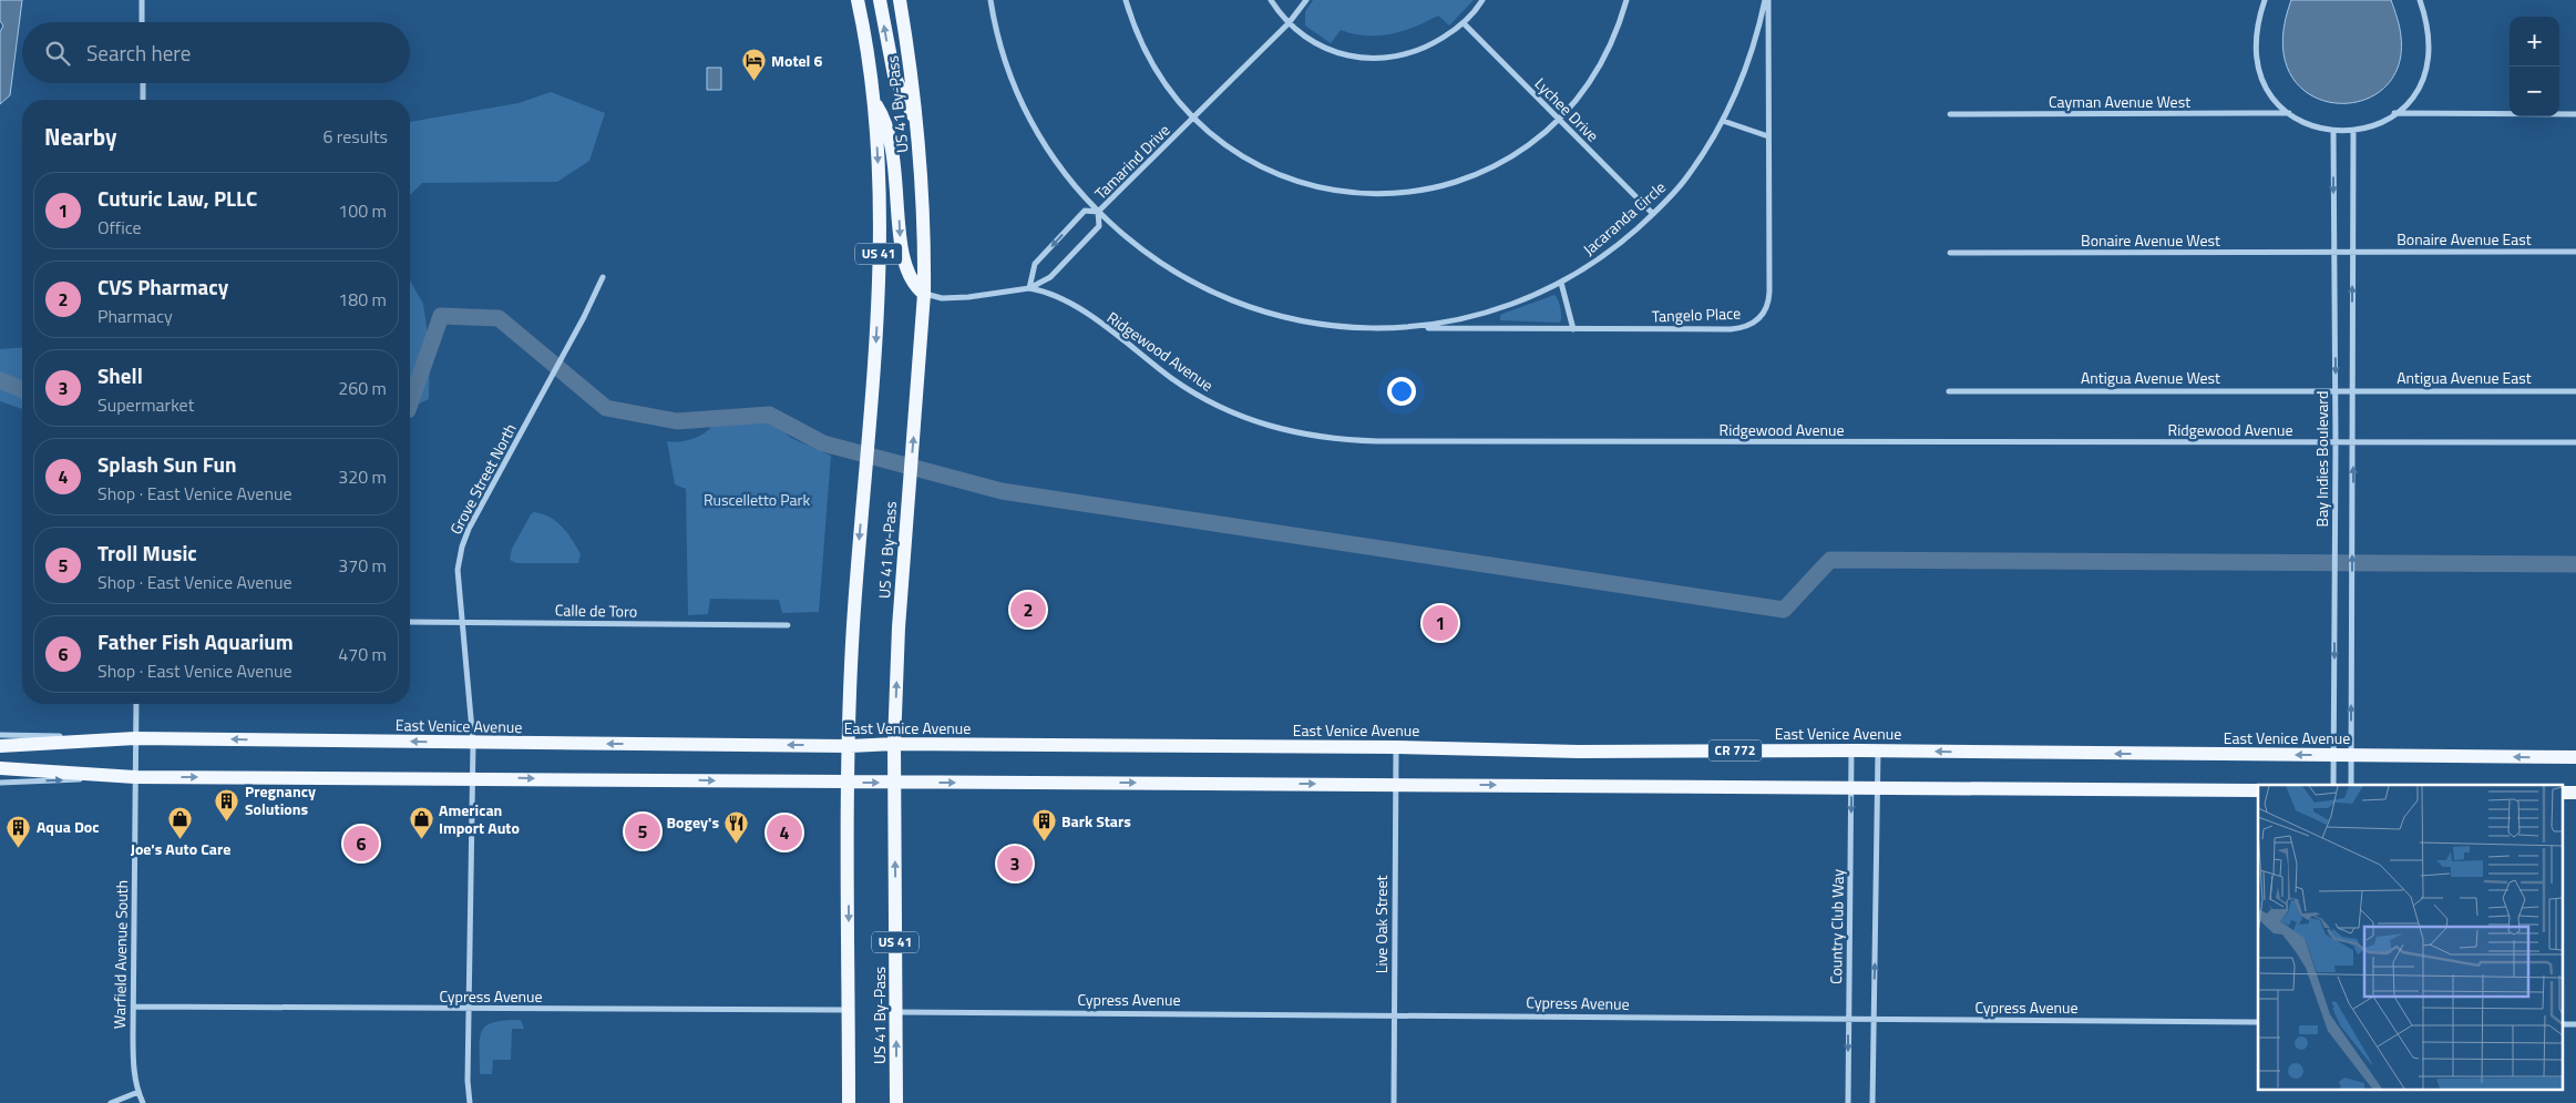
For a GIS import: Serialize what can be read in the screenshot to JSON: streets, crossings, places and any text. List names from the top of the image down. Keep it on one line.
{"streets":{"main road":["US 41 By-Pass","US 41","East Venice Avenue","CR 772"],"street":["Cayman Avenue West","Lychee Drive","Tamarind Drive","Jacaranda Circle","Bonaire Avenue East","Bonaire Avenue West","Tangelo Place","Ridgewood Avenue","Antigua Avenue West","Antigua Avenue East","Bay Indies Boulevard","Grove Street North","Calle de Toro","Live Oak Street","Country Club Way","Warfield Avenue South","Cypress Avenue"]},"crossings":[["US 41 By-Pass","Tamarind Drive"],["US 41 By-Pass","East Venice Avenue"],["US 41 By-Pass","Cypress Avenue"],["Lychee Drive","Jacaranda Circle"],["Tamarind Drive","Jacaranda Circle"],["Tamarind Drive","Ridgewood Avenue"],["Jacaranda Circle","Tangelo Place"],["Bonaire Avenue East","Bonaire Avenue West"],["Bonaire Avenue East","Bay Indies Boulevard"],["Bonaire Avenue West","Bay Indies Boulevard"],["Ridgewood Avenue","Bay Indies Boulevard"],["Antigua Avenue West","Antigua Avenue East"],["Antigua Avenue West","Bay Indies Boulevard"],["Antigua Avenue East","Bay Indies Boulevard"],["Bay Indies Boulevard","East Venice Avenue"],["Grove Street North","Calle de Toro"],["Grove Street North","East Venice Avenue"],["Grove Street North","Cypress Avenue"],["East Venice Avenue","Live Oak Street"],["East Venice Avenue","Country Club Way"],["East Venice Avenue","Warfield Avenue South"],["Live Oak Street","Cypress Avenue"],["Country Club Way","Cypress Avenue"],["Warfield Avenue South","Cypress Avenue"]],"parks":["Ruscelletto Park"],"places":{"hotel":["Motel 6"],"building":["Pregnancy Solutions","Bark Stars","Aqua Doc"],"shop":["Joe's Auto Care","American Import Auto"],"restaurant":["Bogey's"]},"page":{"map_buttons":["+","−"],"search":"Search here","heading":["Nearby","6 results"],"list":[{"mark":"1","name":"Cuturic Law, PLLC","note":"Office","value":"100 m"},{"mark":"2","name":"CVS Pharmacy","note":"Pharmacy","value":"180 m"},{"mark":"3","name":"Shell","note":"Supermarket","value":"260 m"},{"mark":"4","name":"Splash Sun Fun","note":"Shop · East Venice Avenue","value":"320 m"},{"mark":"5","name":"Troll Music","note":"Shop · East Venice Avenue","value":"370 m"},{"mark":"6","name":"Father Fish Aquarium","note":"Shop · East Venice Avenue","value":"470 m"}],"pins":["2","1","5","4","6","3"]}}
